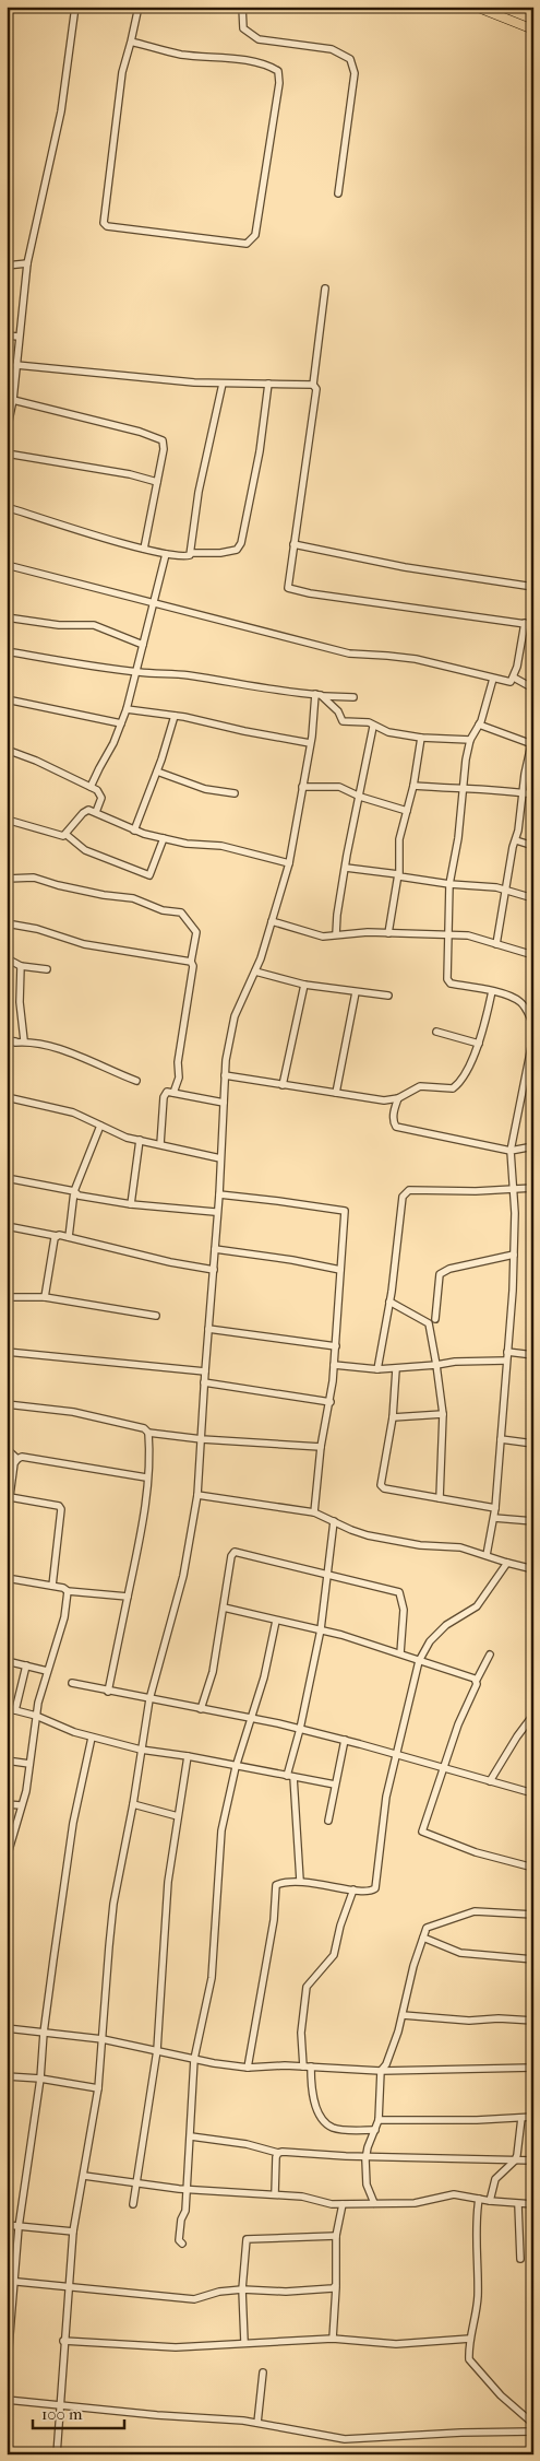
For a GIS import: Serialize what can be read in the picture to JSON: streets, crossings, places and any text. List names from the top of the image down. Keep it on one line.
{"scale_bar":"100 m"}
